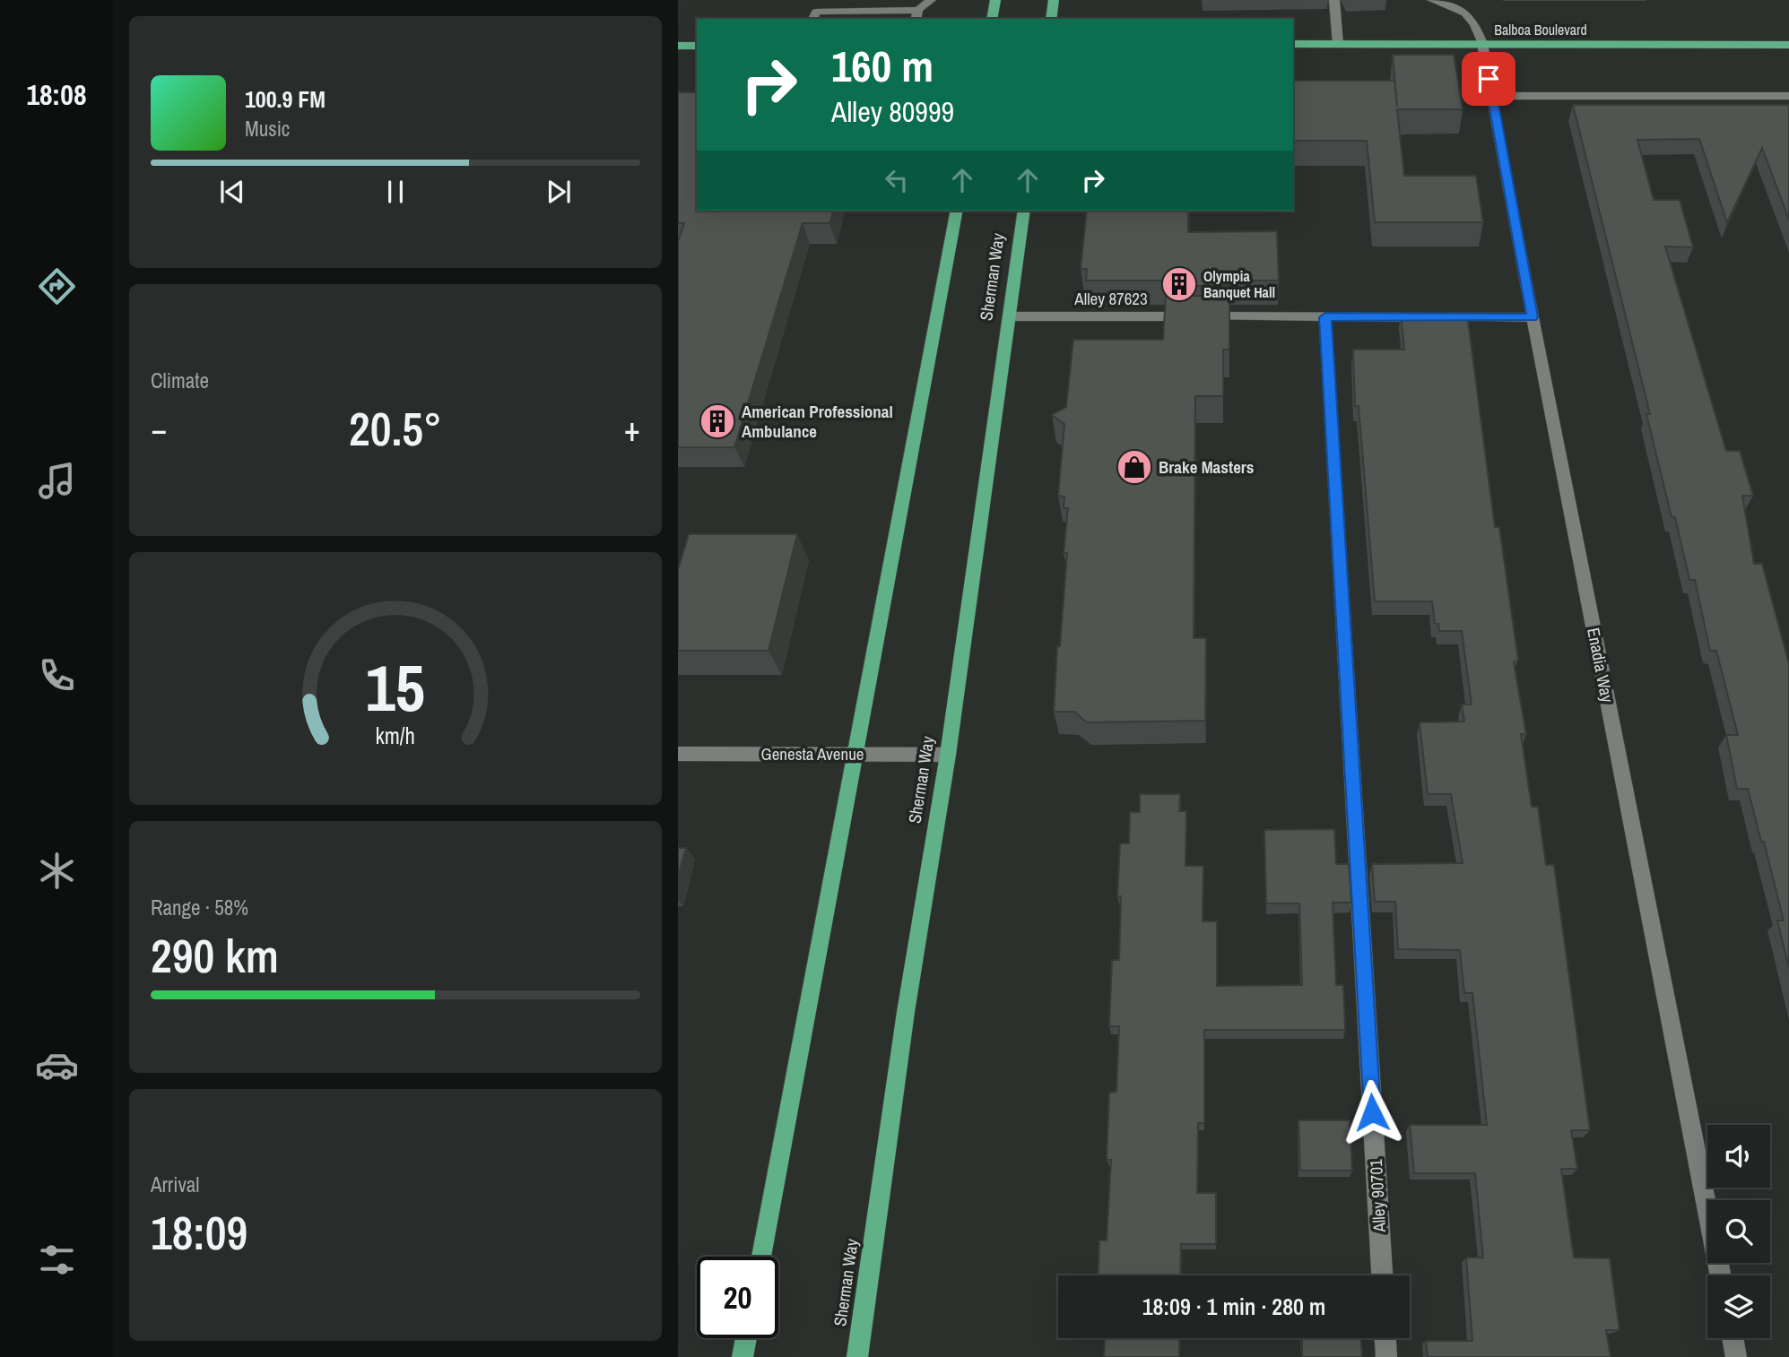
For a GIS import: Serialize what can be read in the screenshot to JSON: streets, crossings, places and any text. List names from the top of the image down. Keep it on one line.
{"streets":{"main road":["Balboa Boulevard","Sherman Way"],"street":["Alley 87623","Enadia Way","Genesta Avenue","Alley 90701"]},"crossings":[["Balboa Boulevard","Enadia Way"],["Sherman Way","Alley 87623"],["Sherman Way","Genesta Avenue"],["Alley 87623","Enadia Way"],["Alley 87623","Alley 90701"]],"places":{"building":["Olympia Banquet Hall","American Professional Ambulance"],"shop":["Brake Masters"]},"page":{"tabs":"18:08","turn":["160 m","Alley 80999"],"song":["100.9 FM","Music"],"tile":["Climate",["Range · 58%","290 km"],["Arrival","18:09"]],"heat":["−","20.5°","+"],"limit":"20","trip":"18:09 · 1 min · 280 m","gauge":["15","km/h"]}}
